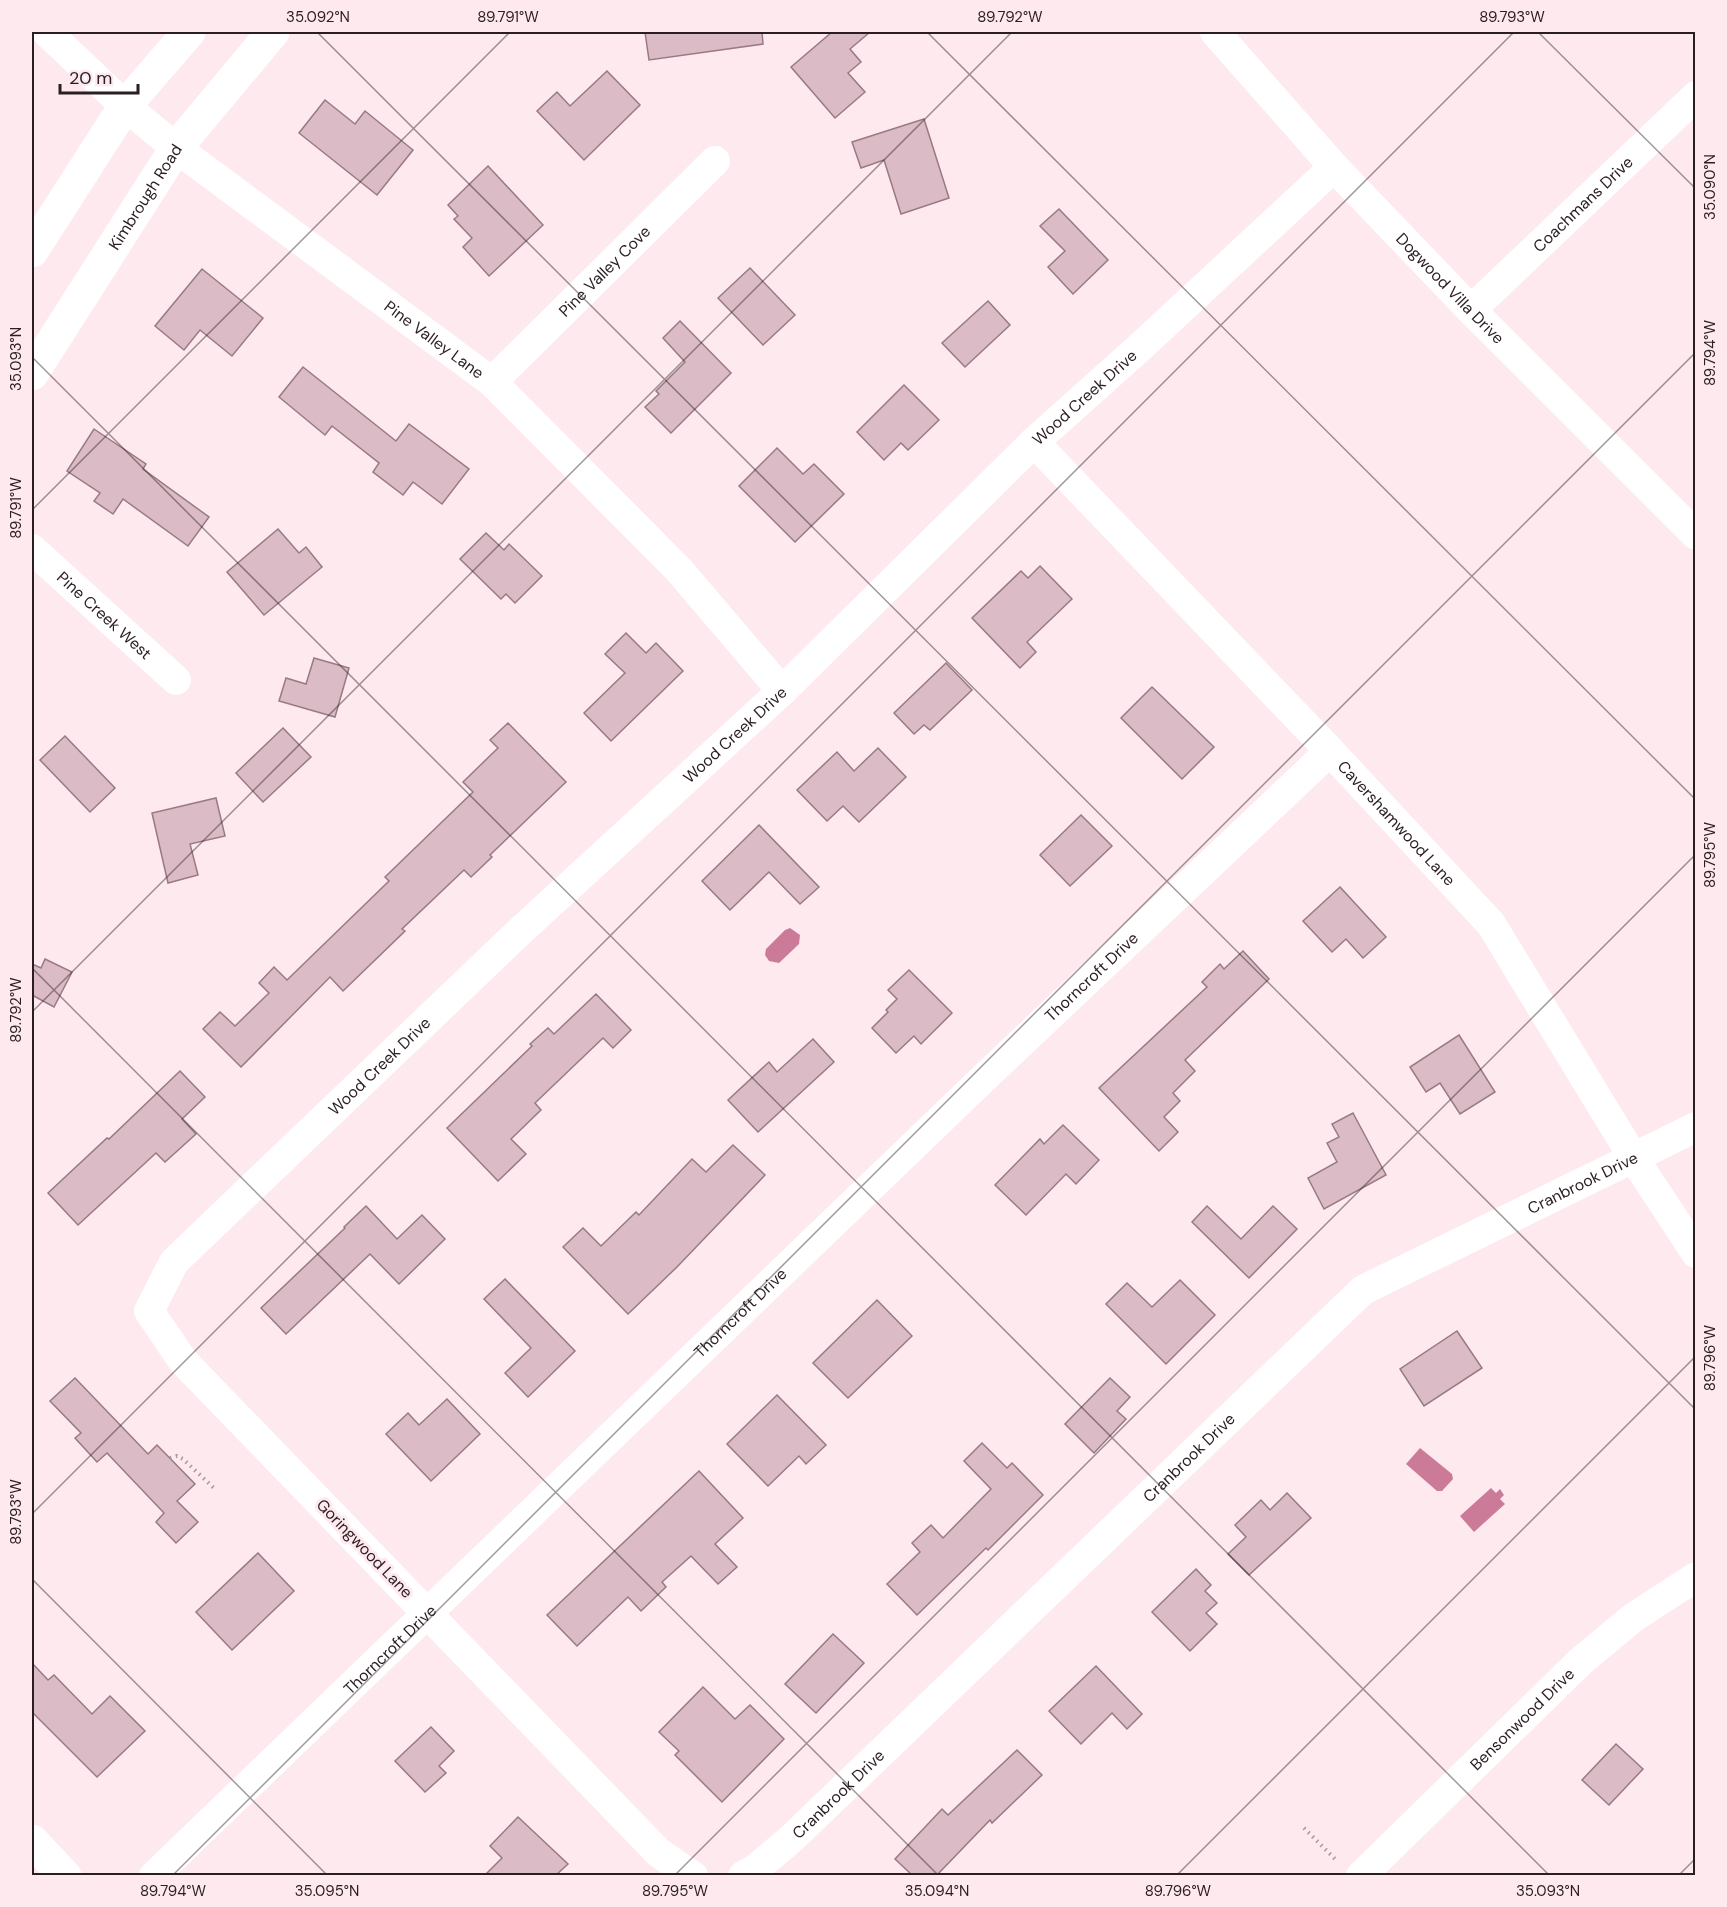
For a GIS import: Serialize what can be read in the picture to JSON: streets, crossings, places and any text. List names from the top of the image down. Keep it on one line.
{"streets":{"street":["Kimbrough Road","Coachmans Drive","Pine Valley Cove","Dogwood Villa Drive","Pine Valley Lane","Wood Creek Drive","Pine Creek West","Cavershamwood Lane","Thorncroft Drive","Cranbrook Drive","Goringwood Lane","Bensonwood Drive"]},"crossings":[["Kimbrough Road","Pine Valley Lane"],["Coachmans Drive","Dogwood Villa Drive"],["Pine Valley Cove","Pine Valley Lane"],["Dogwood Villa Drive","Wood Creek Drive"],["Pine Valley Lane","Wood Creek Drive"],["Wood Creek Drive","Cavershamwood Lane"],["Wood Creek Drive","Goringwood Lane"],["Cavershamwood Lane","Thorncroft Drive"],["Cavershamwood Lane","Cranbrook Drive"],["Thorncroft Drive","Goringwood Lane"]],"scale_bar":"20 m","coordinates":["35.092°N","89.791°W","89.792°W","89.793°W","35.090°N","89.794°W","35.093°N","89.795°W","89.796°W","35.095°N","35.094°N"]}
